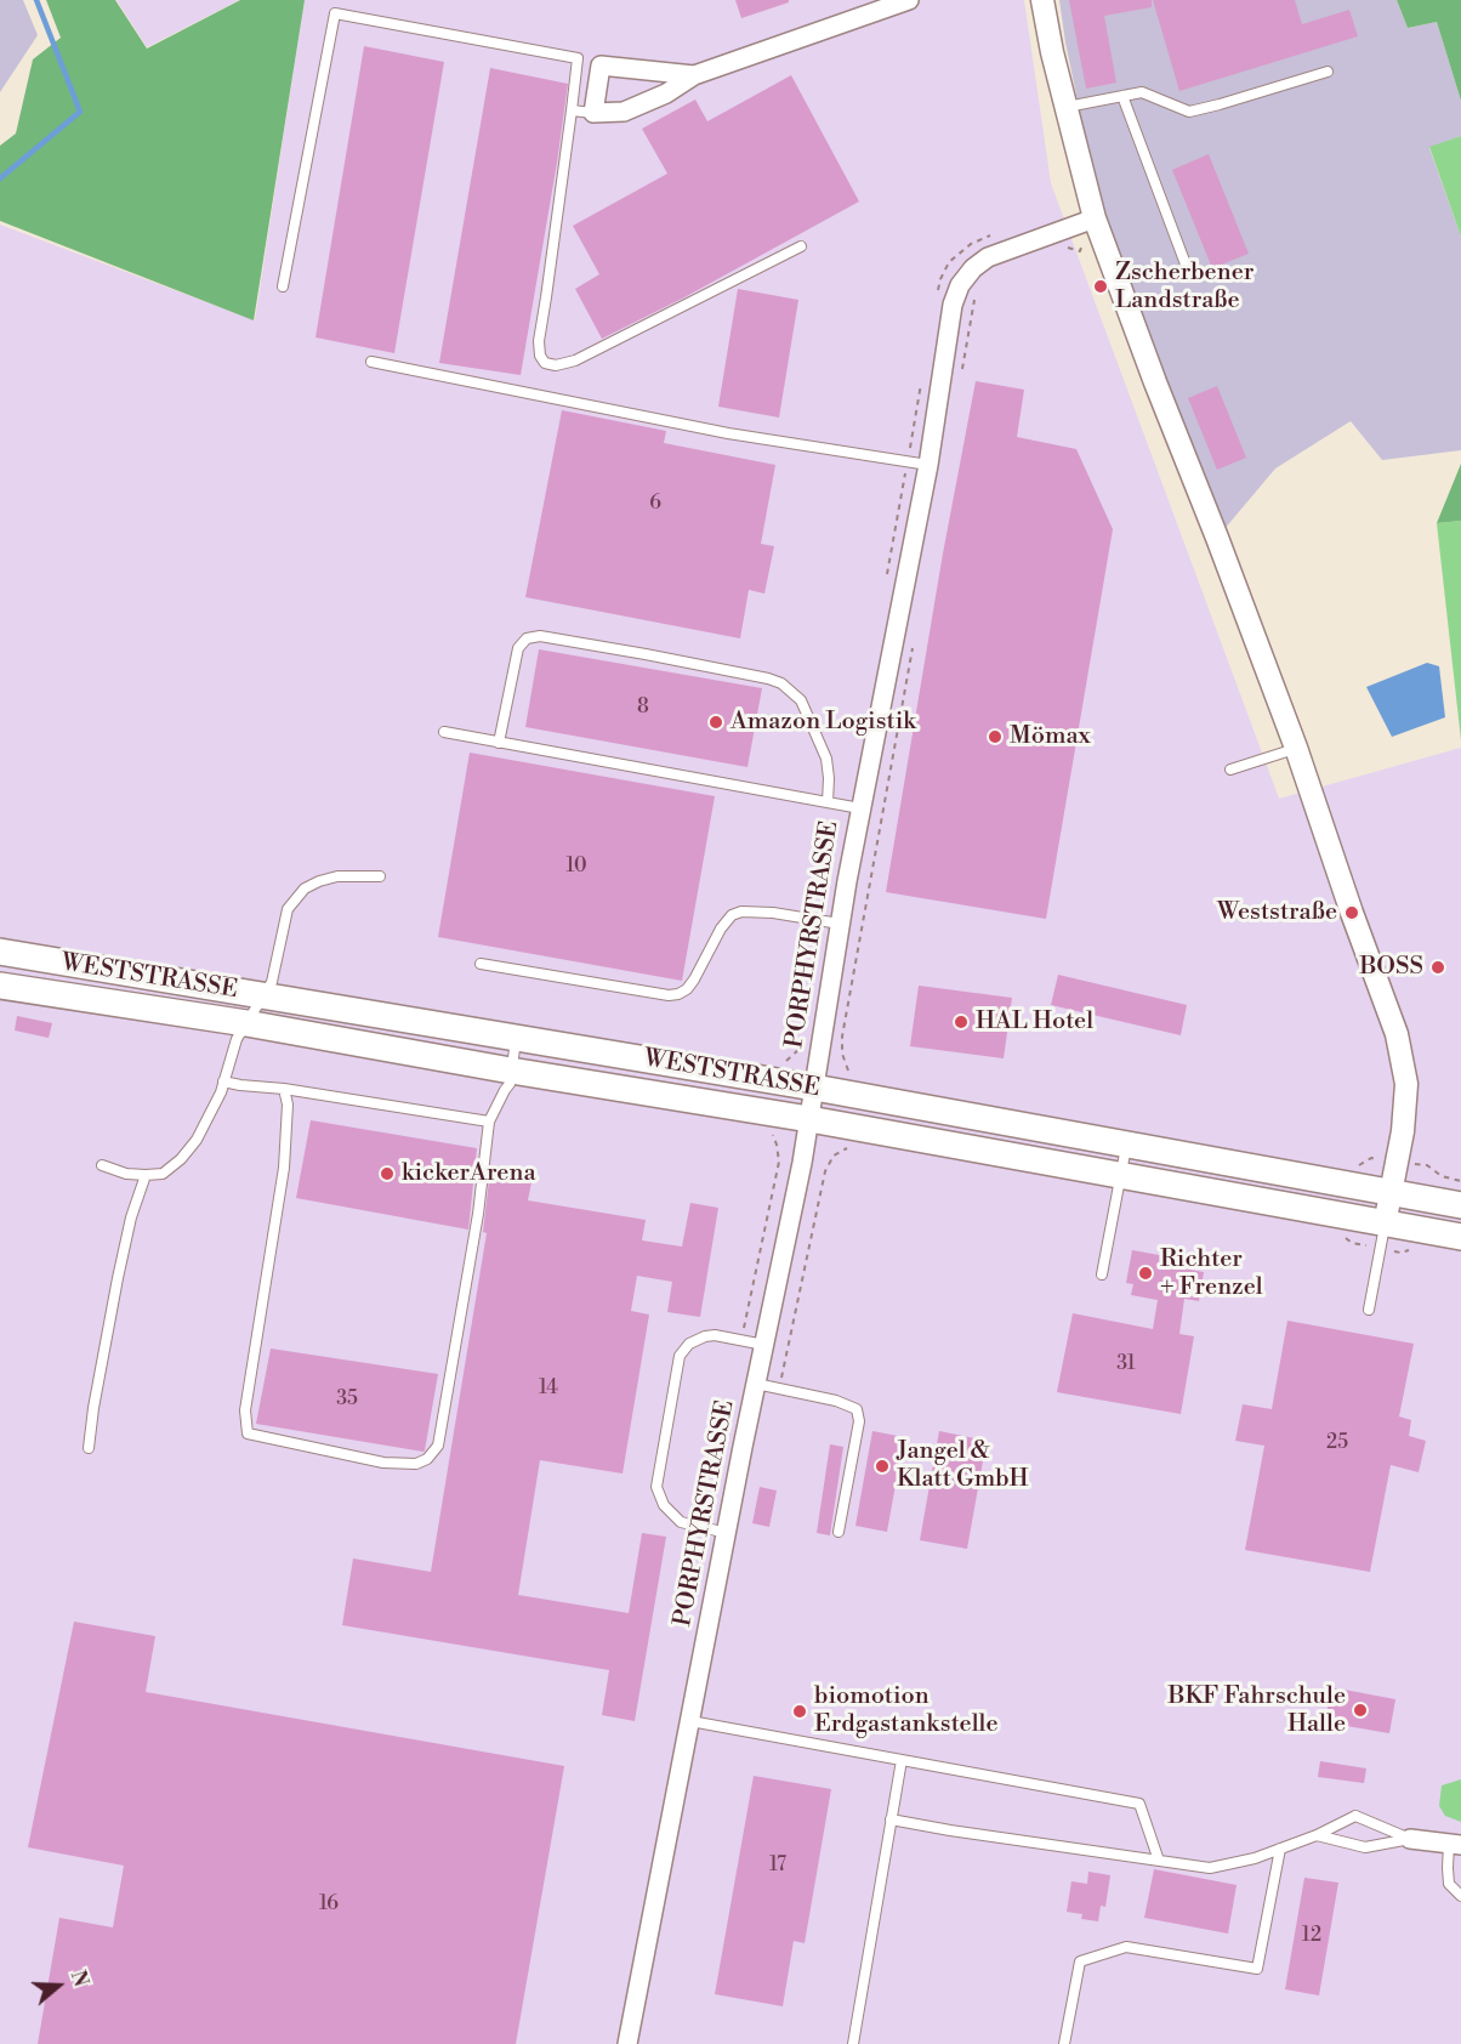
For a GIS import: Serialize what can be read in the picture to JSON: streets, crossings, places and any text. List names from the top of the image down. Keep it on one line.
{"streets":{"main road":["WESTSTRASSE"],"street":["PORPHYRSTRASSE"]},"crossings":[["PORPHYRSTRASSE","WESTSTRASSE"]],"places":["Zscherbener Landstraße","Amazon Logistik","Mömax","Weststraße","BOSS","HAL Hotel","kickerArena","Richter + Frenzel","Jangel & Klatt GmbH","BKF Fahrschule Halle","biomotion Erdgastankstelle"],"house_numbers":["6","8","10","31","14","35","25","17","16","12"],"north":"right"}
